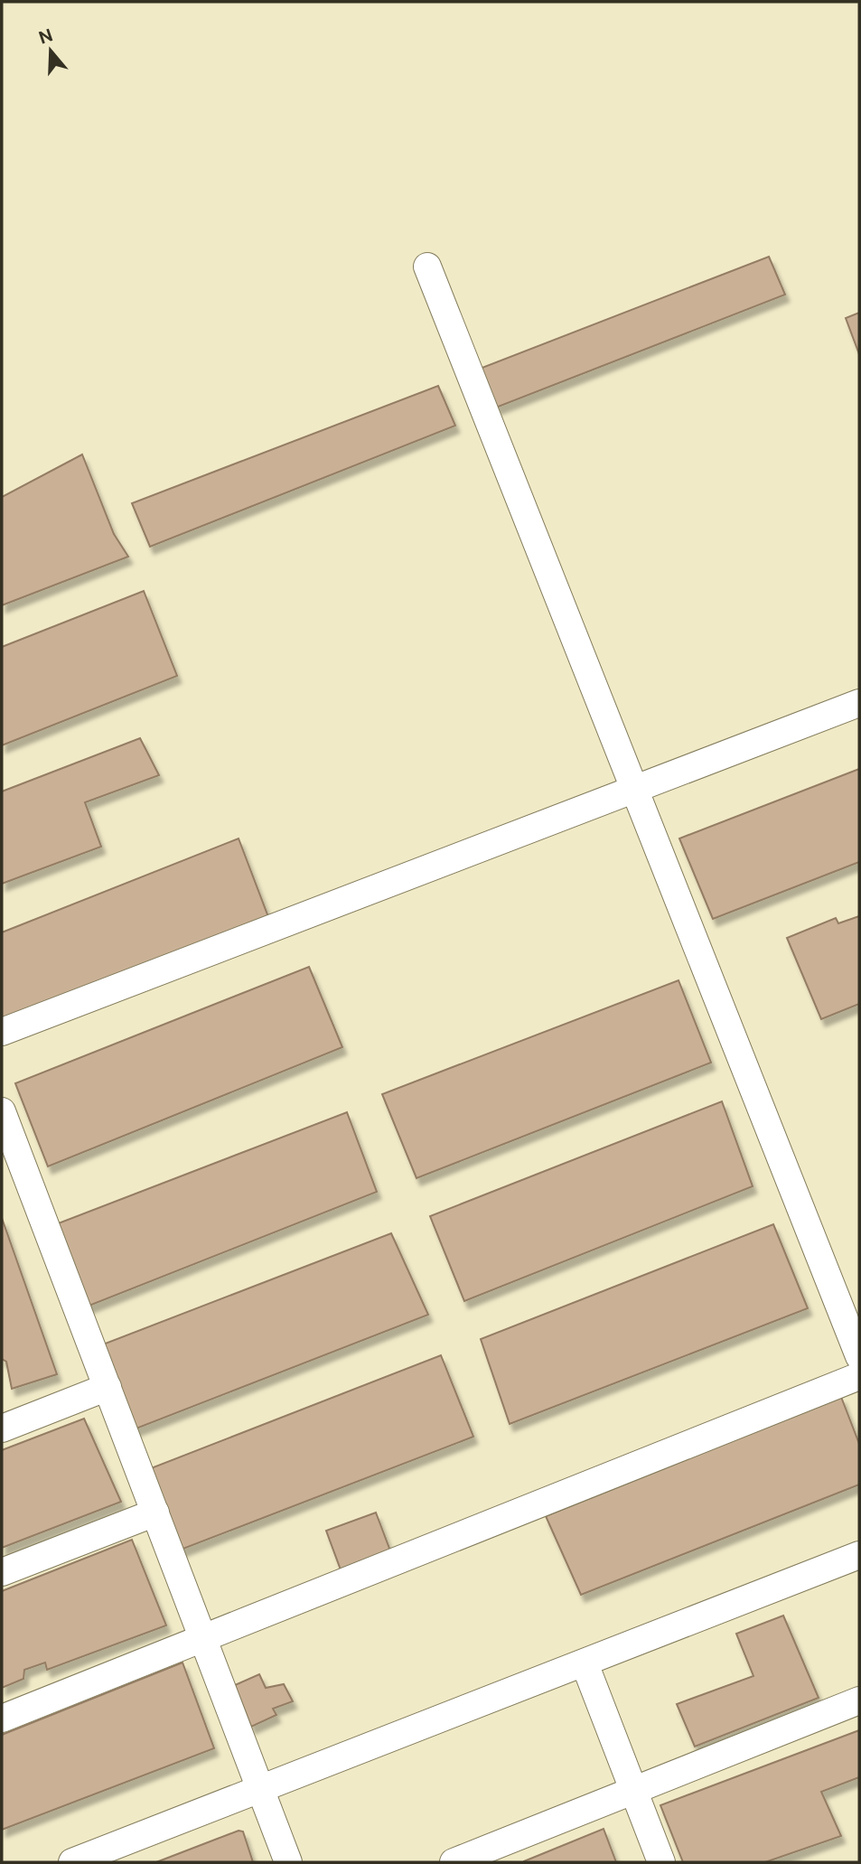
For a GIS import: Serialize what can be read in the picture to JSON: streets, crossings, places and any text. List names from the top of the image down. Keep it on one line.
{"north":"top"}
